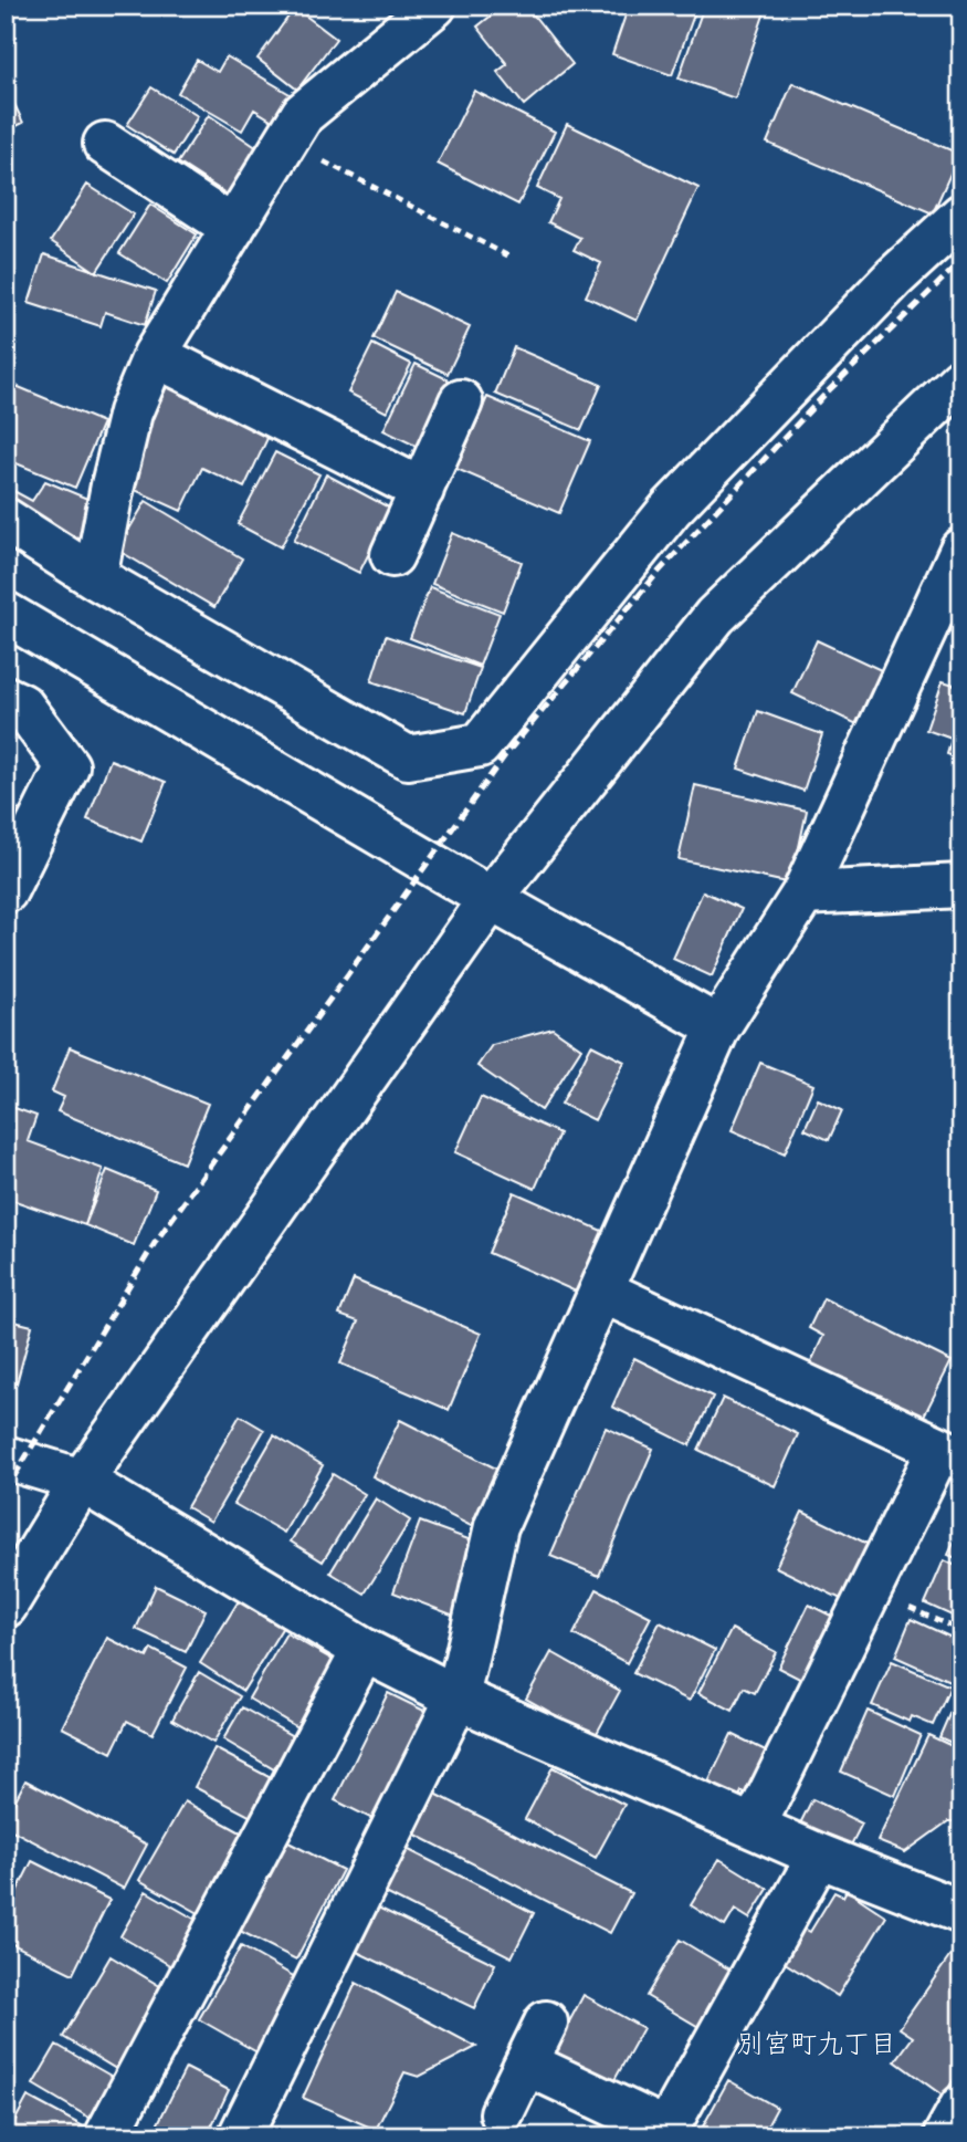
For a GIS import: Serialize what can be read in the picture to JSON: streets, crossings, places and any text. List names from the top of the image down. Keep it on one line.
{"districts":["別宮町九丁目"]}
